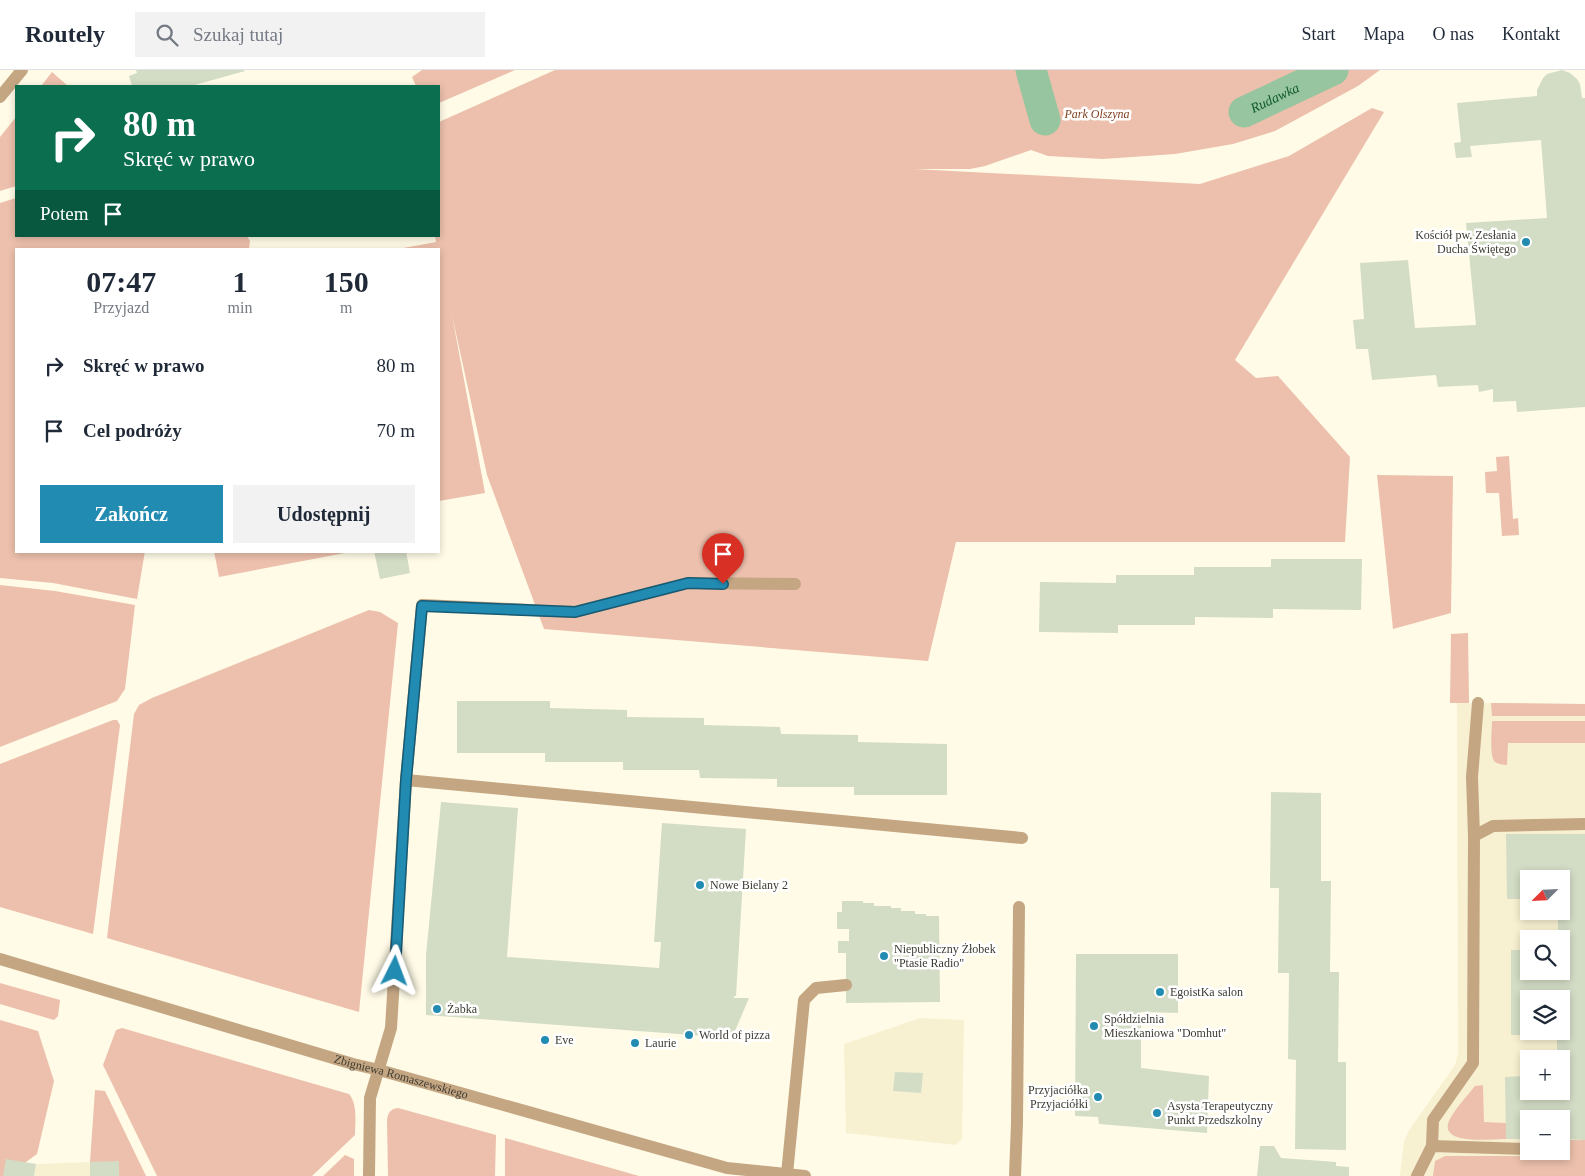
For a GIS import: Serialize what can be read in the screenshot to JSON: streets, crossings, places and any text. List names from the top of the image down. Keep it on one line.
{"streets":{"street":["Zbigniewa Romaszewskiego"]},"water":["Rudawka"],"parks":["Park Olszyna"],"places":["Kościół pw. Zesłania Ducha Świętego","Nowe Bielany 2","Niepubliczny Żłobek \"Ptasie Radio\"","EgoistKa salon","Żabka","Spółdzielnia Mieszkaniowa \"Domhut\"","World of pizza","Eve","Laurie","Przyjaciółka Przyjaciółki","Asysta Terapeutyczny Punkt Przedszkolny"],"north":"bottom left","page":{"header":"Routely","search":"Szukaj tutaj","nav":["Start","Mapa","O nas","Kontakt"],"turn":["80 m","Skręć w prawo"],"then":"Potem","eta":["07:47","Przyjazd","1","min","150","m"],"list":[{"name":"Skręć w prawo","value":"80 m"},{"name":"Cel podróży","value":"70 m"}],"buttons":["Zakończ","Udostępnij"],"map_buttons":["+","−"]}}
